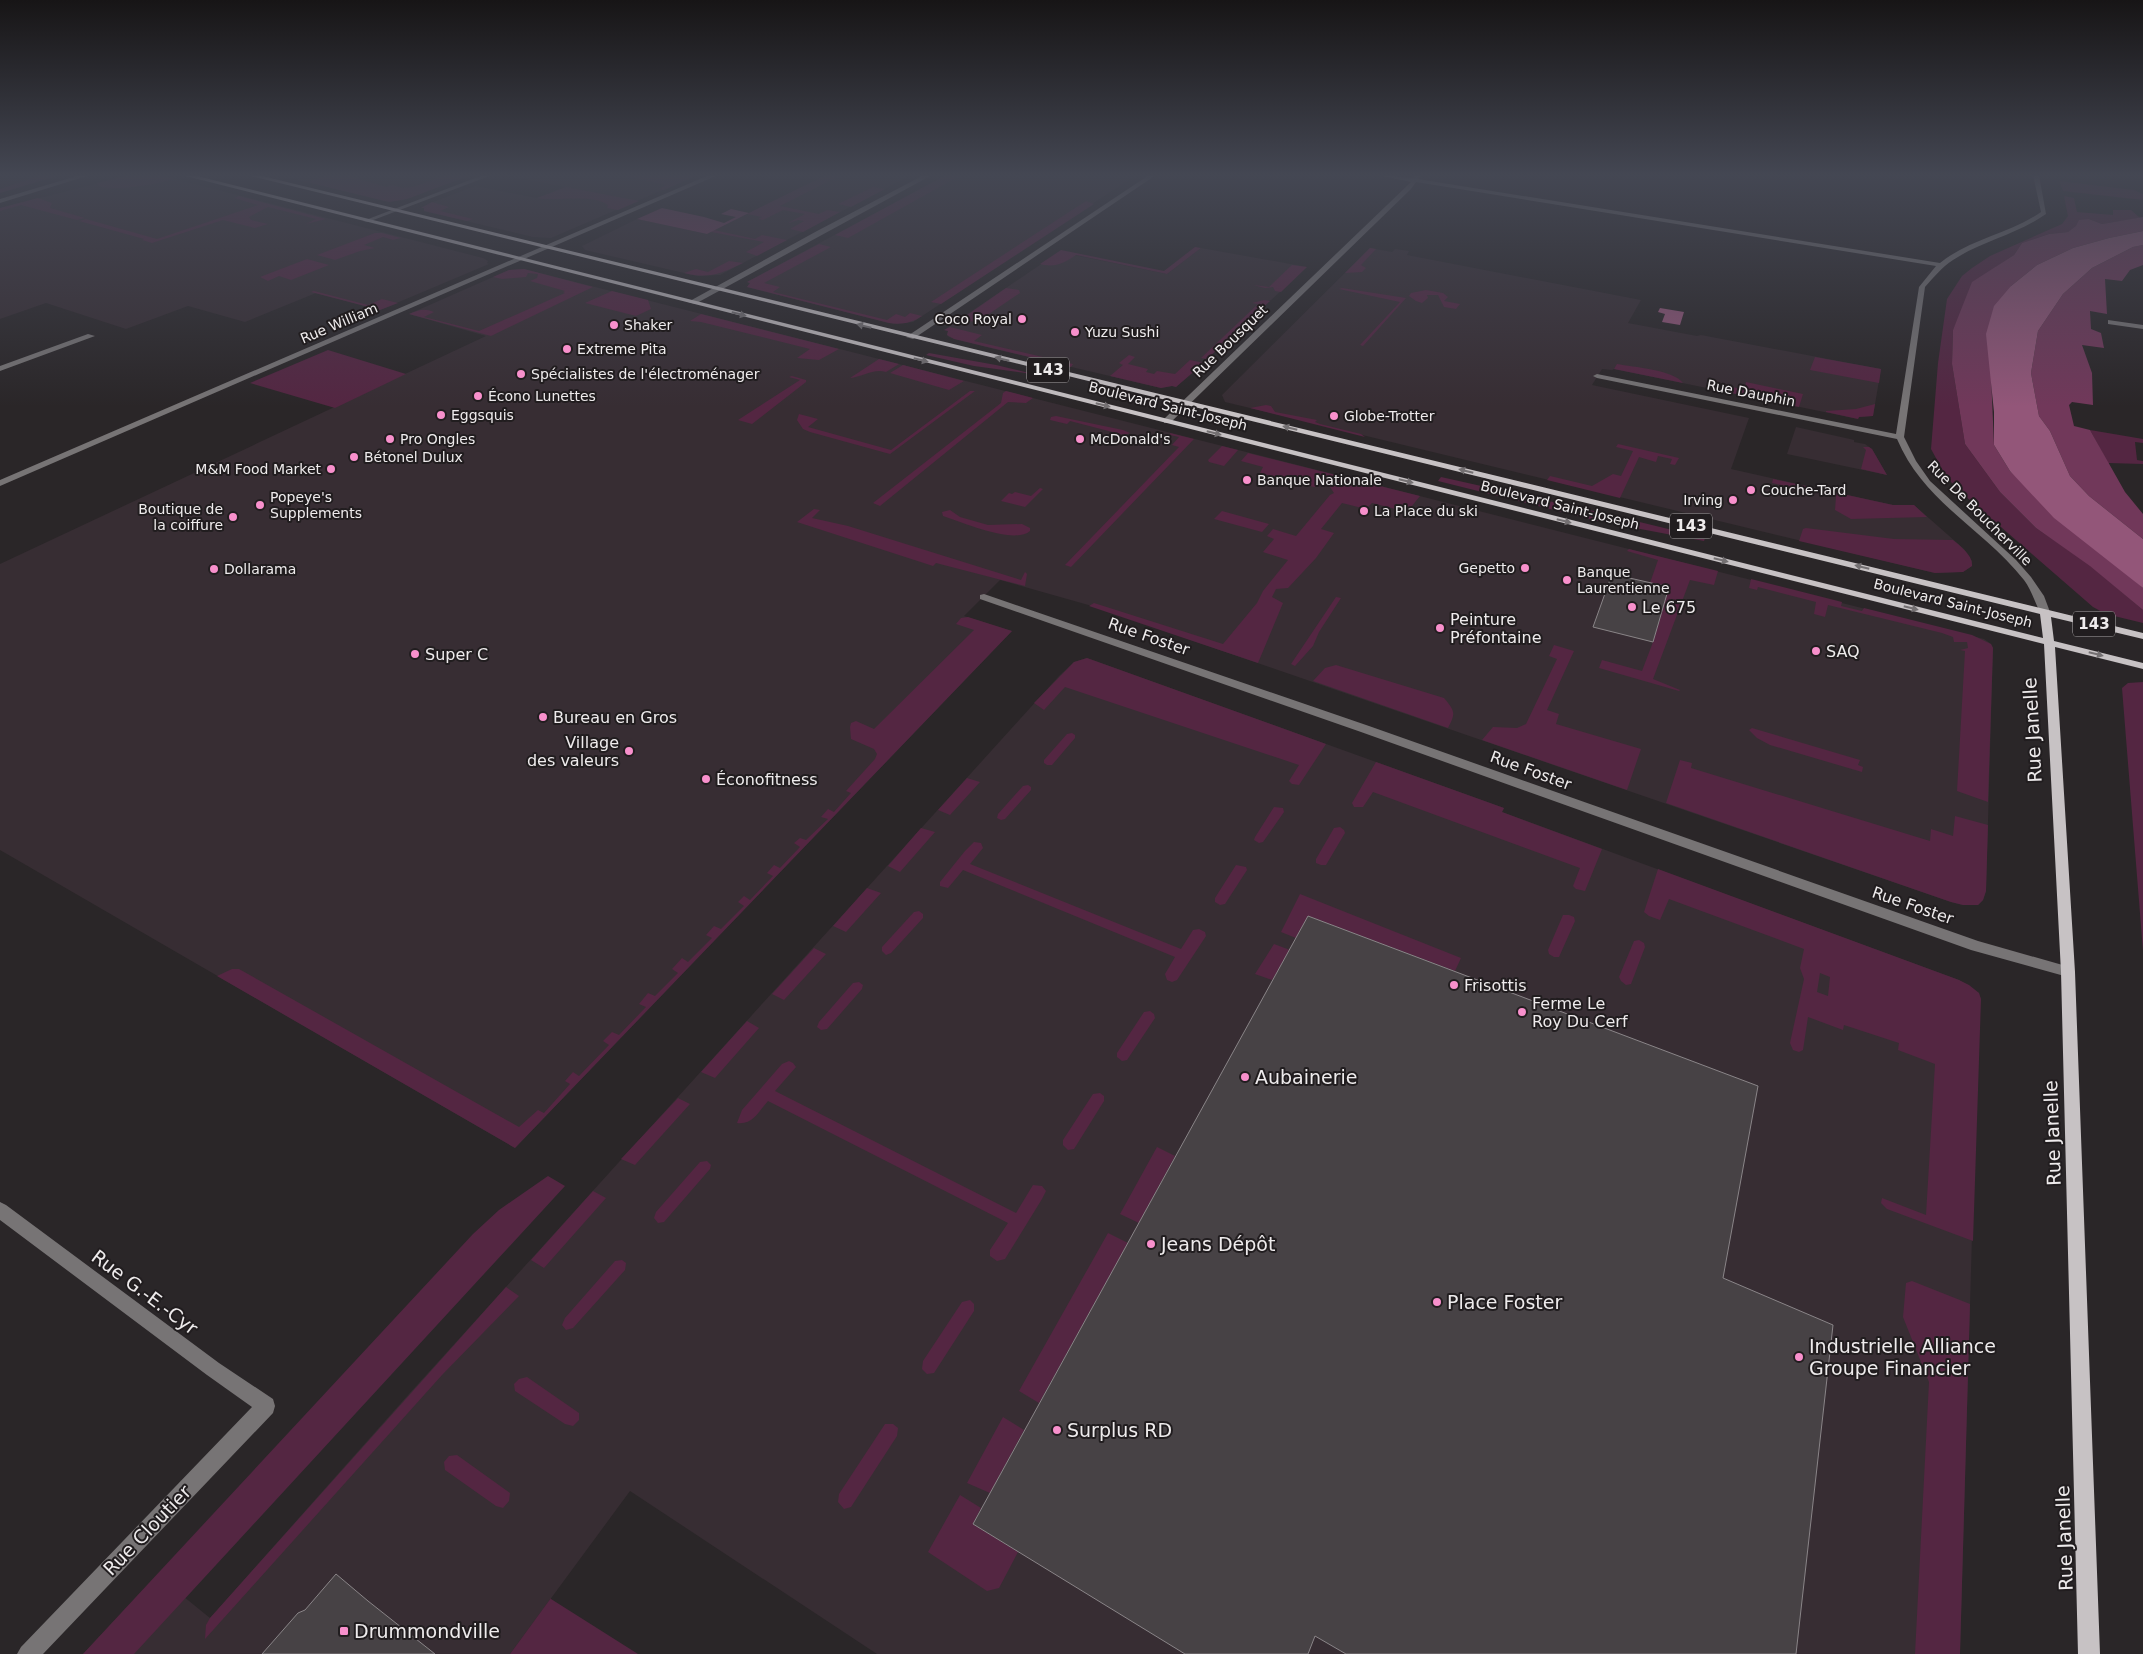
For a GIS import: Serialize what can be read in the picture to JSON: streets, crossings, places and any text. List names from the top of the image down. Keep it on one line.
{"streets":{"main road":["143","Boulevard Saint-Joseph","Rue Janelle"],"street":["Rue William","Rue Bousquet","Rue Dauphin","Rue De Boucherville","Rue Foster","Rue G.-E.-Cyr","Rue Cloutier"]},"crossings":[["Rue William","Boulevard Saint-Joseph"],["Rue Bousquet","Boulevard Saint-Joseph"],["Rue Dauphin","Rue De Boucherville"],["Boulevard Saint-Joseph","Rue De Boucherville"],["Boulevard Saint-Joseph","Rue Janelle"],["Rue De Boucherville","Rue Janelle"],["Rue Foster","Rue Janelle"],["Rue G.-E.-Cyr","Rue Cloutier"]],"places":{"other":["Coco Royal","Shaker","Yuzu Sushi","Extreme Pita","Spécialistes de l'électroménager","Écono Lunettes","Eggsquis","Globe-Trotter","Pro Ongles","McDonald's","Bétonel Dulux","M&M Food Market","Banque Nationale","Couche-Tard","Irving","Popeye's Supplements","La Place du ski","Boutique de la coiffure","Gepetto","Dollarama","Banque Laurentienne","Le 675","Peinture Préfontaine","SAQ","Super C","Bureau en Gros","Village des valeurs","Éconofitness","Frisottis","Ferme Le Roy Du Cerf","Aubainerie","Jeans Dépôt","Place Foster","Industrielle Alliance Groupe Financier","Surplus RD"],"transit":["Drummondville"]}}
